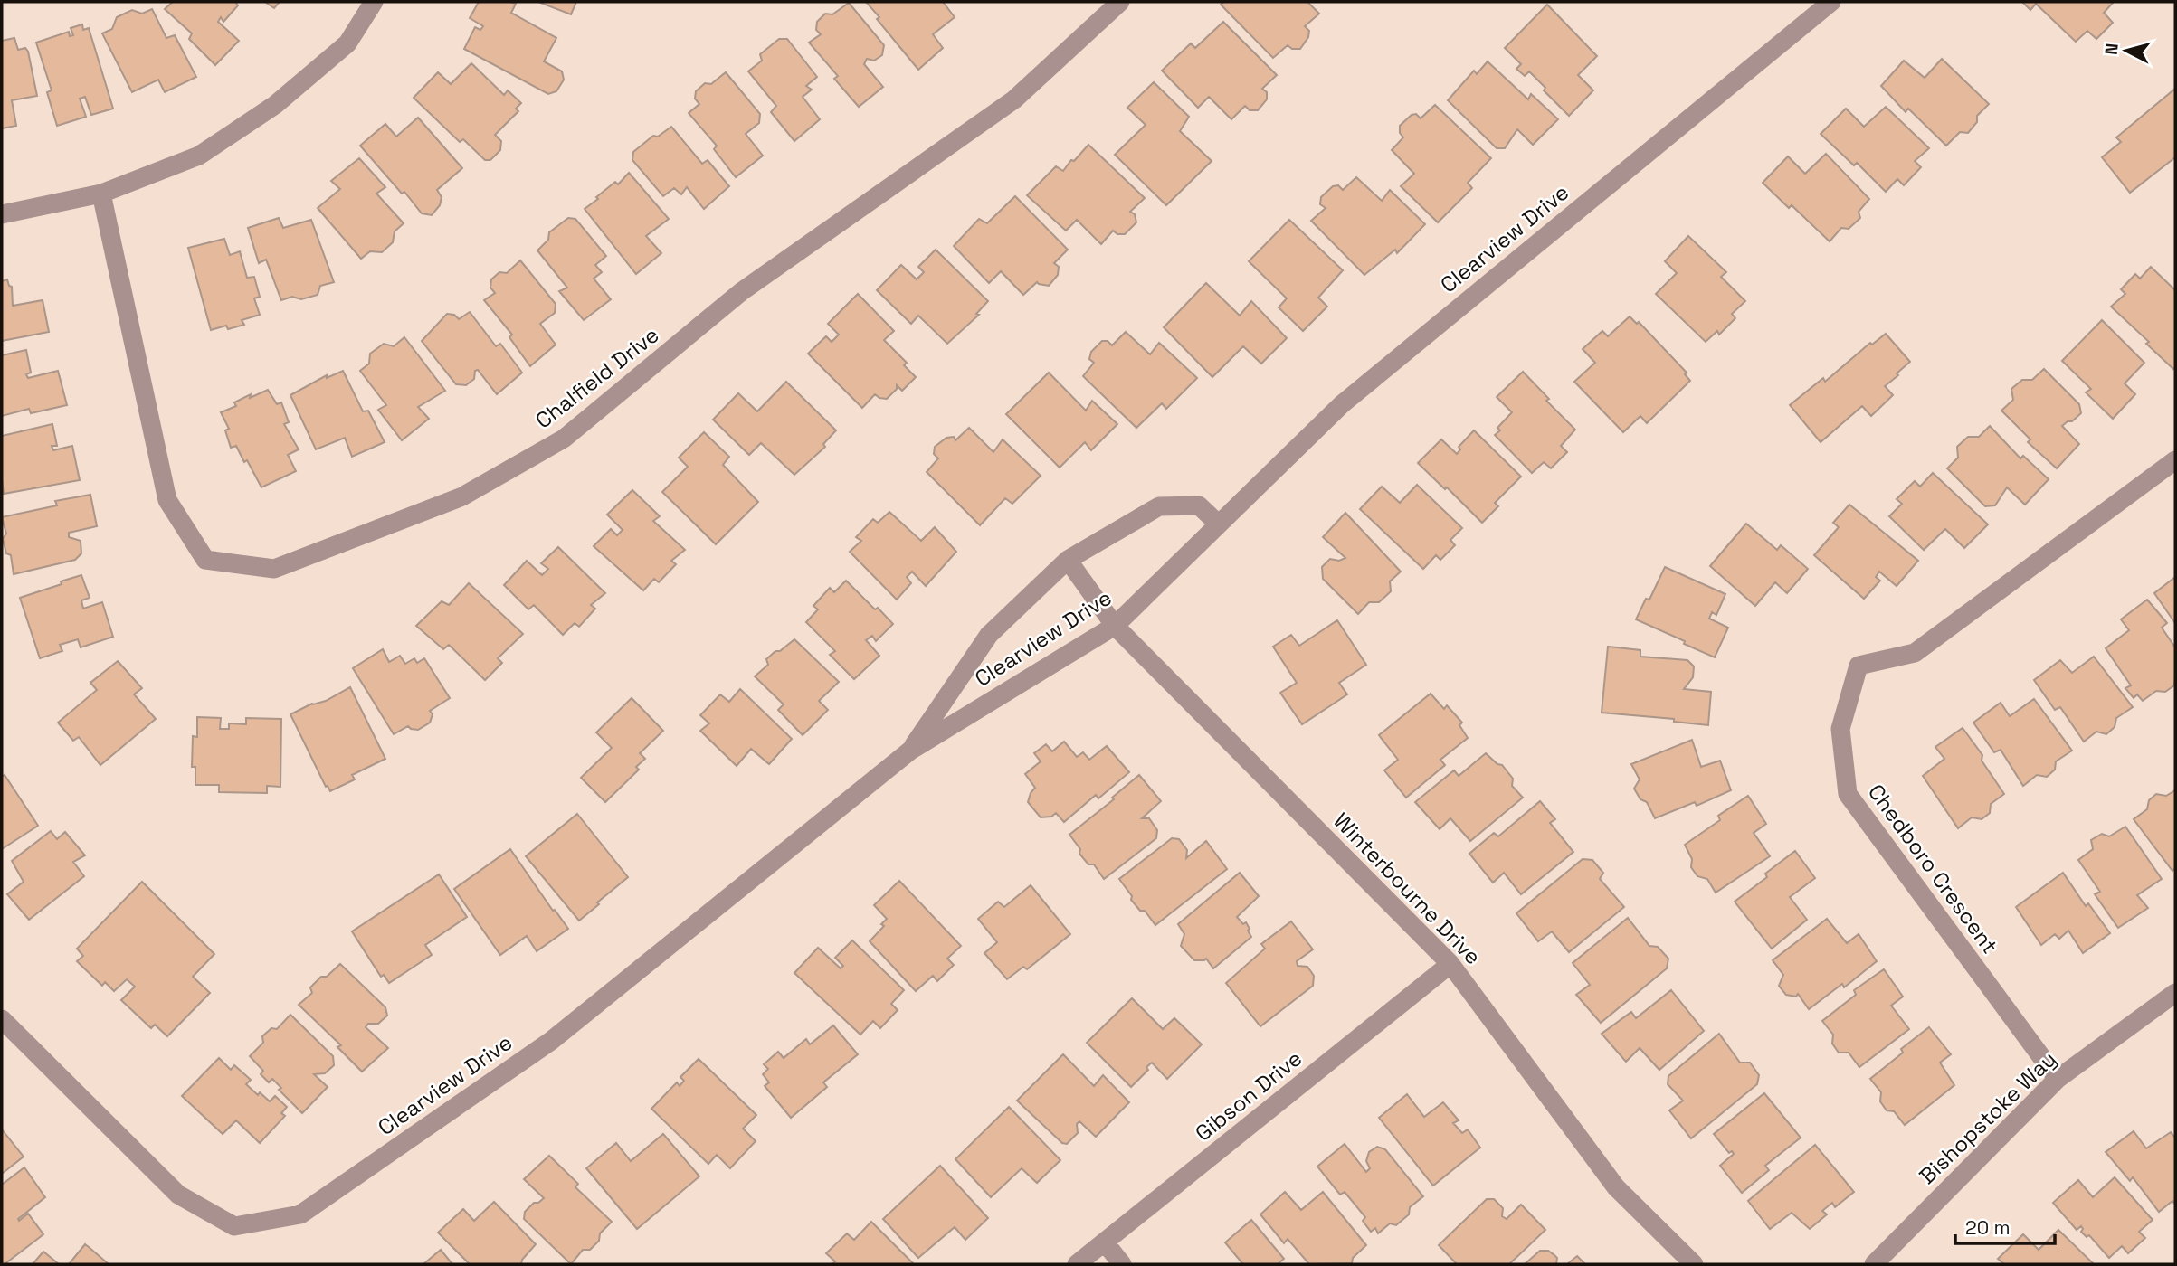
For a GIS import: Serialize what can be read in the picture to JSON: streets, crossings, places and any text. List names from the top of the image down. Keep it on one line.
{"streets":{"street":["Clearview Drive","Chalfield Drive","Chedboro Crescent","Winterbourne Drive","Gibson Drive","Bishopstoke Way"]},"crossings":[["Clearview Drive","Winterbourne Drive"],["Chedboro Crescent","Bishopstoke Way"],["Winterbourne Drive","Gibson Drive"]],"scale_bar":"20 m","north":"left"}
